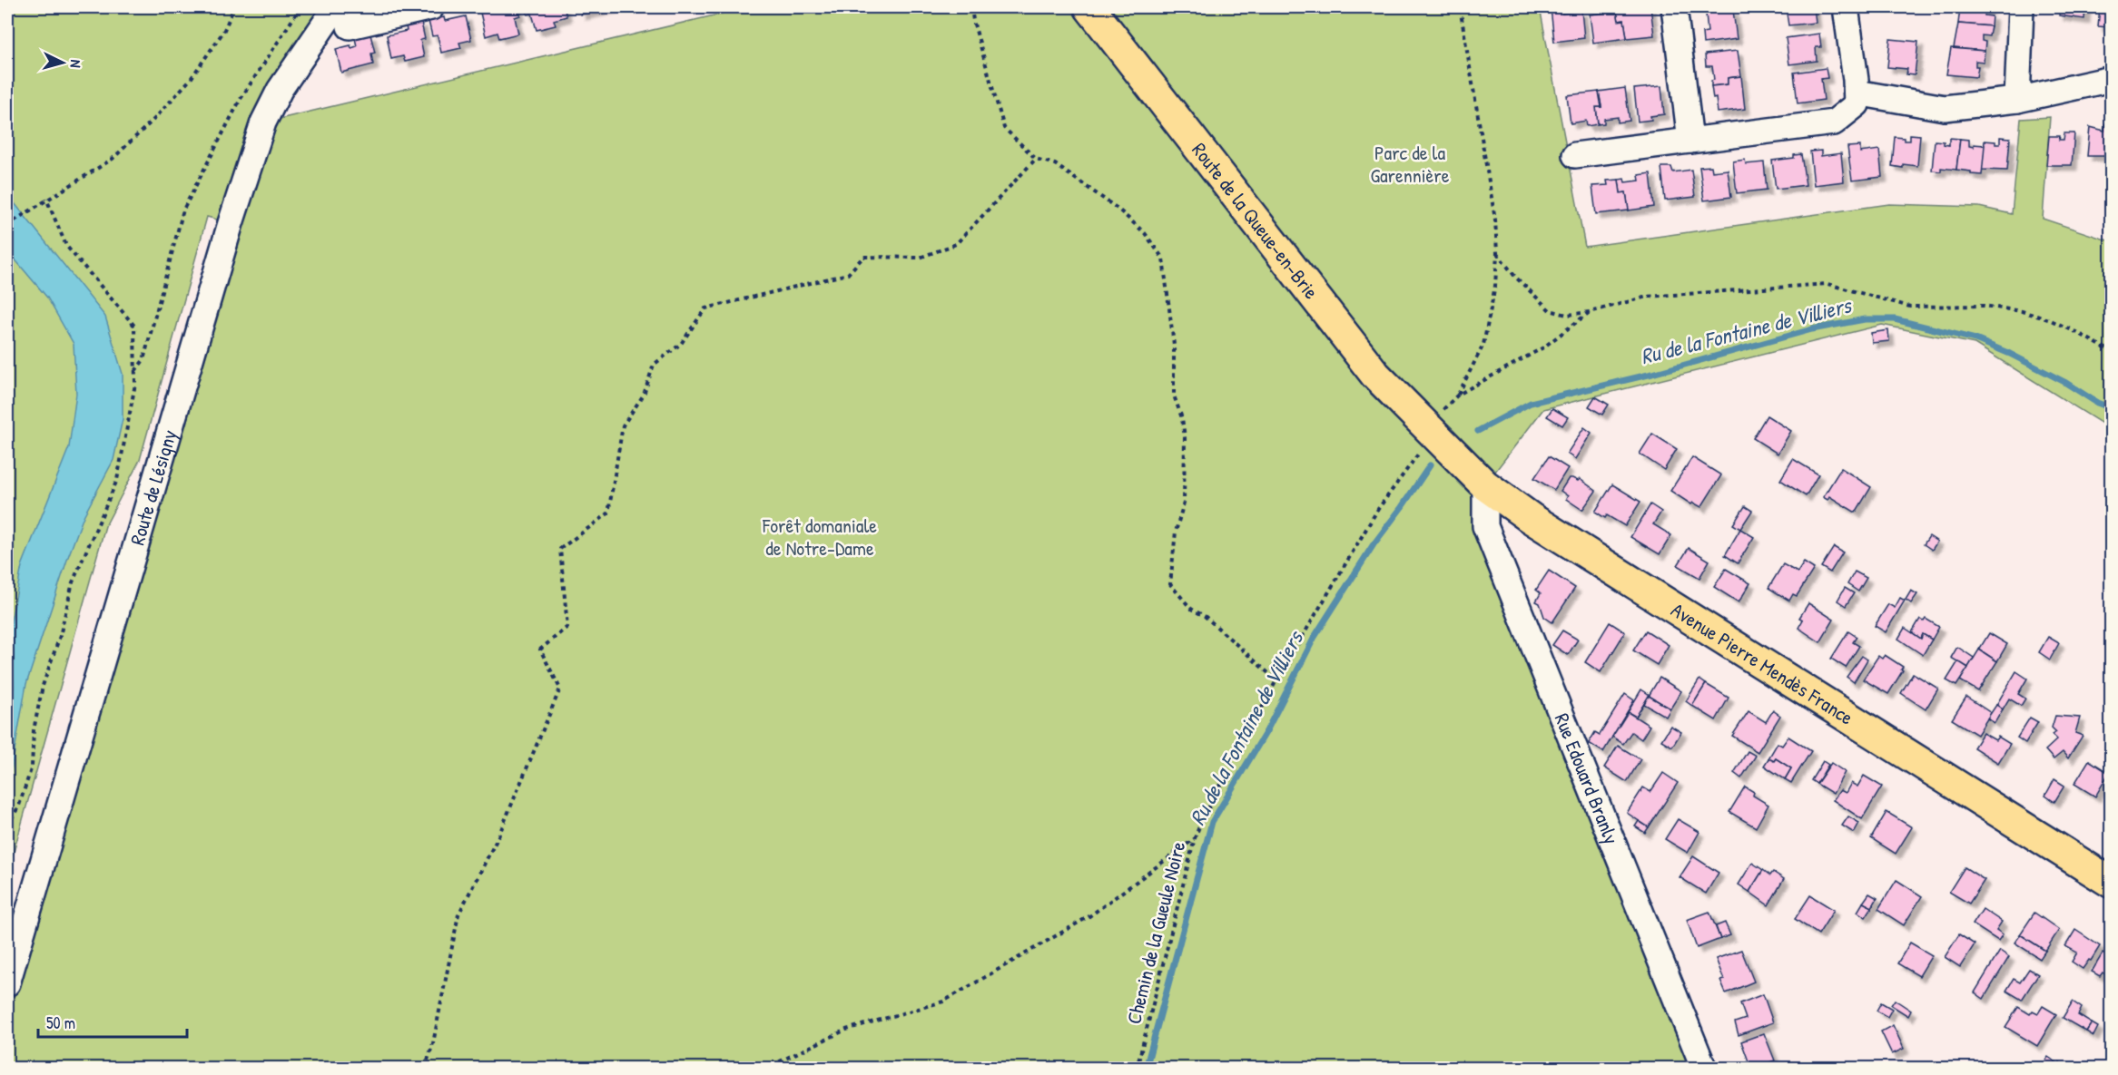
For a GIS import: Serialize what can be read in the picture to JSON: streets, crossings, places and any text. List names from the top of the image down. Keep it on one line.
{"streets":{"main road":["Route de la Queue-en-Brie","Avenue Pierre Mendès France"],"street":["Route de Lésigny","Rue Edouard Branly"],"path":["Chemin de la Gueule Noire"]},"crossings":[["Route de la Queue-en-Brie","Avenue Pierre Mendès France"],["Route de la Queue-en-Brie","Chemin de la Gueule Noire"],["Avenue Pierre Mendès France","Rue Edouard Branly"],["Avenue Pierre Mendès France","Chemin de la Gueule Noire"]],"water":["Ru de la Fontaine de Villiers"],"parks":["Parc de la Garennière","Forêt domaniale de Notre-Dame"],"scale_bar":"50 m","north":"right"}
